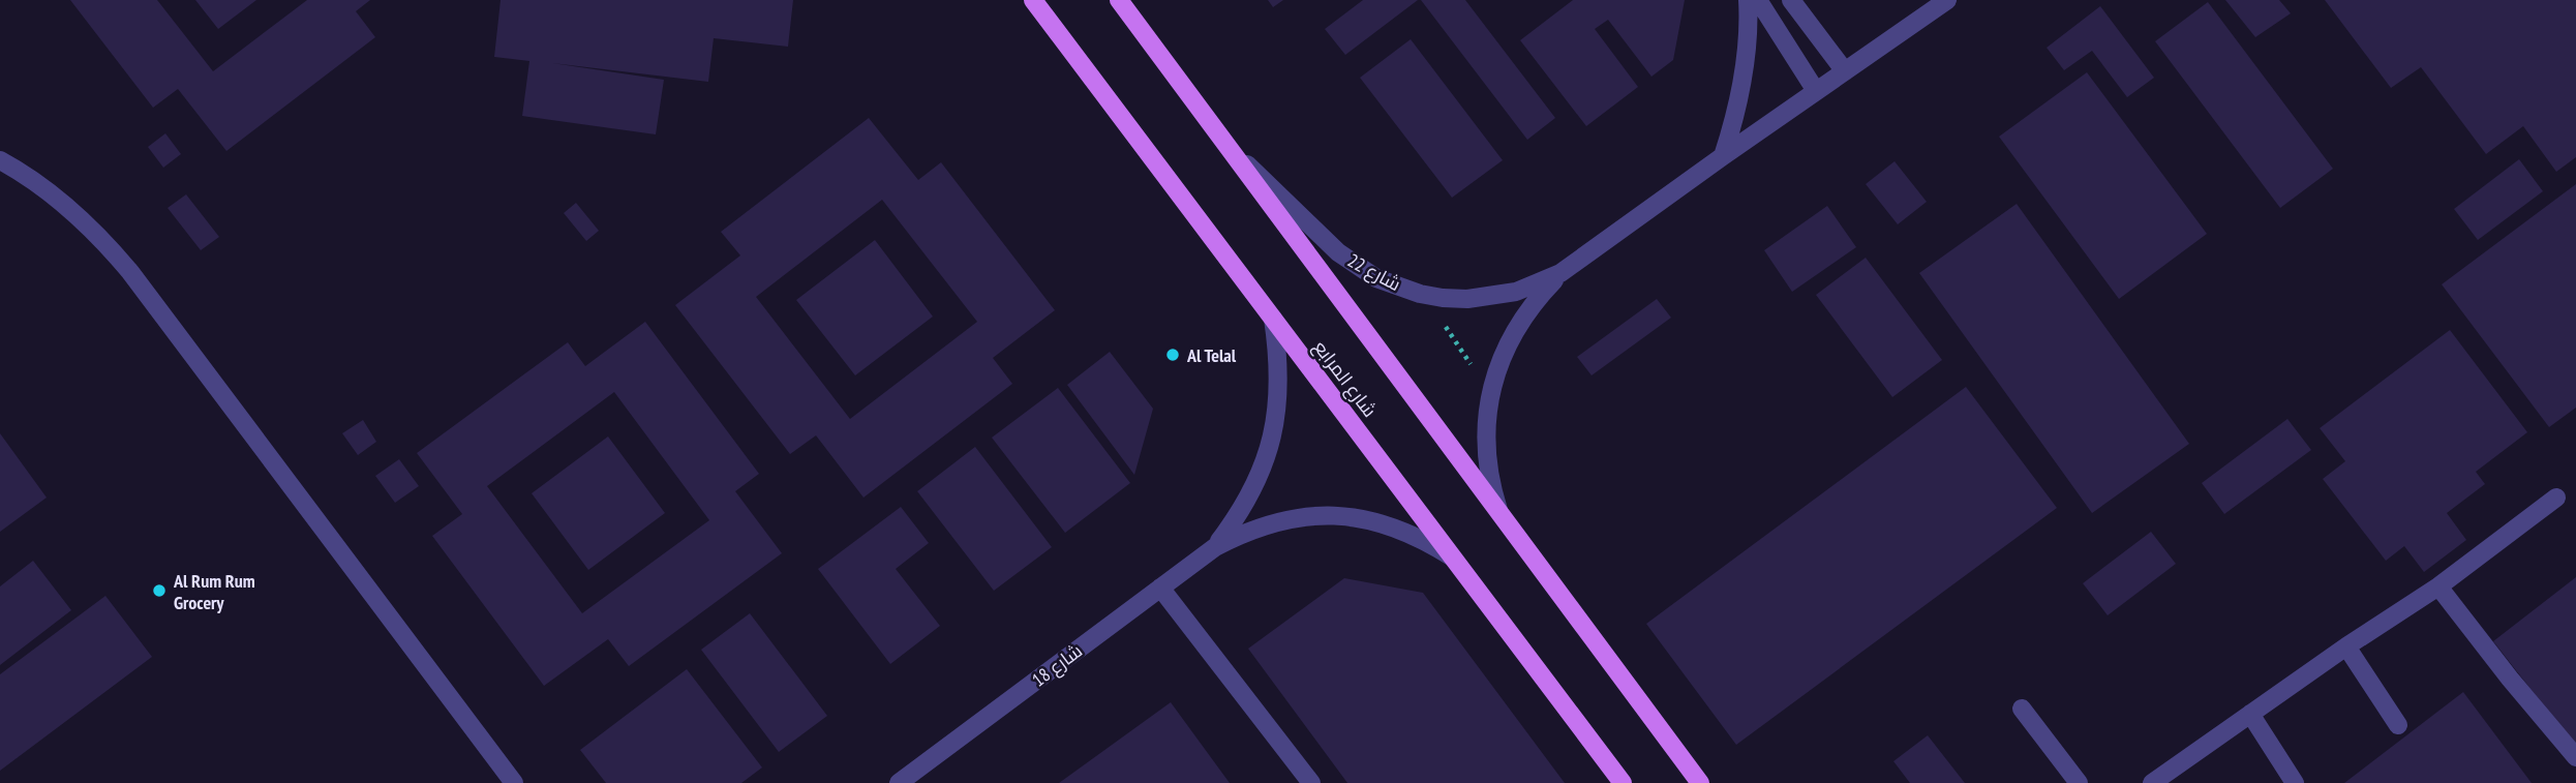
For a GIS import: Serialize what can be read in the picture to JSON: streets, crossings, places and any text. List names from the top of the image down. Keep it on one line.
{"streets":{"main road":["شارع المرابع"],"street":["شارع 22","شارع 18"]},"crossings":[["شارع المرابع","شارع 18"]],"places":["Al Telal","Al Rum Rum Grocery"]}
